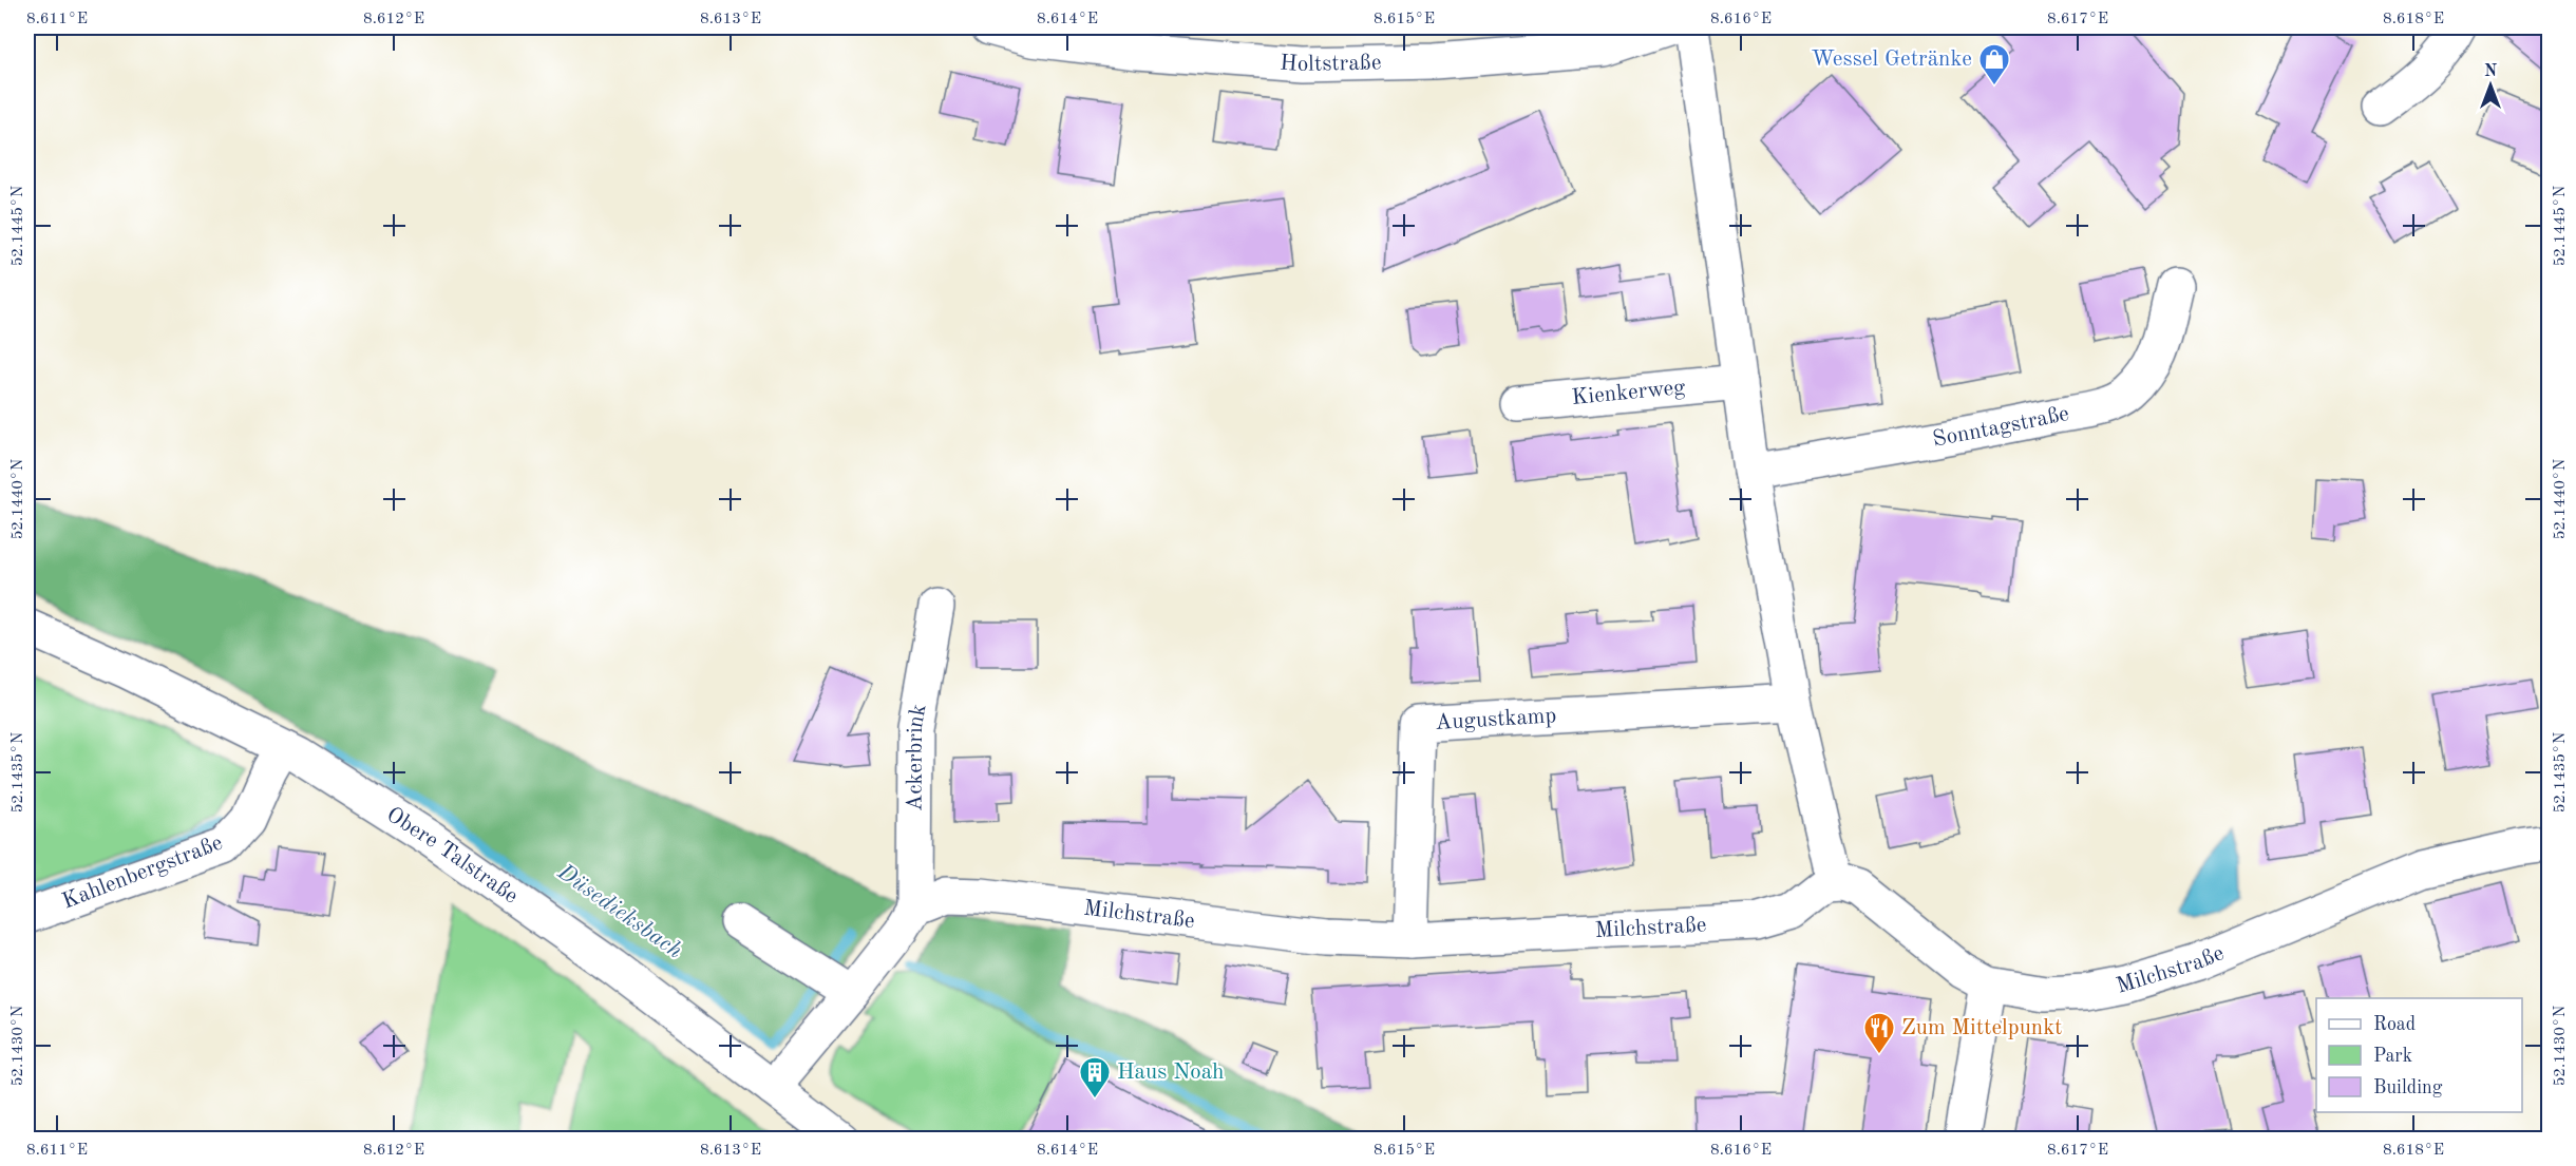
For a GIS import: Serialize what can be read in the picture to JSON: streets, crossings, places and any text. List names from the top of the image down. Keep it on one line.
{"streets":{"street":["Holtstraße","Kienkerweg","Sonntagstraße","Augustkamp","Ackerbrink","Obere Talstraße","Kahlenbergstraße","Milchstraße"]},"crossings":[["Augustkamp","Milchstraße"],["Ackerbrink","Milchstraße"],["Obere Talstraße","Kahlenbergstraße"]],"water":["Düsedieksbach"],"places":{"shop":["Wessel Getränke"],"restaurant":["Zum Mittelpunkt"],"building":["Haus Noah"]},"legend":["Road","Park","Building"],"north":"top","coordinates":["8.611°E","8.612°E","8.613°E","8.614°E","8.615°E","8.616°E","8.617°E","8.618°E","52.1445°N","52.1440°N","52.1435°N","52.1430°N"]}
